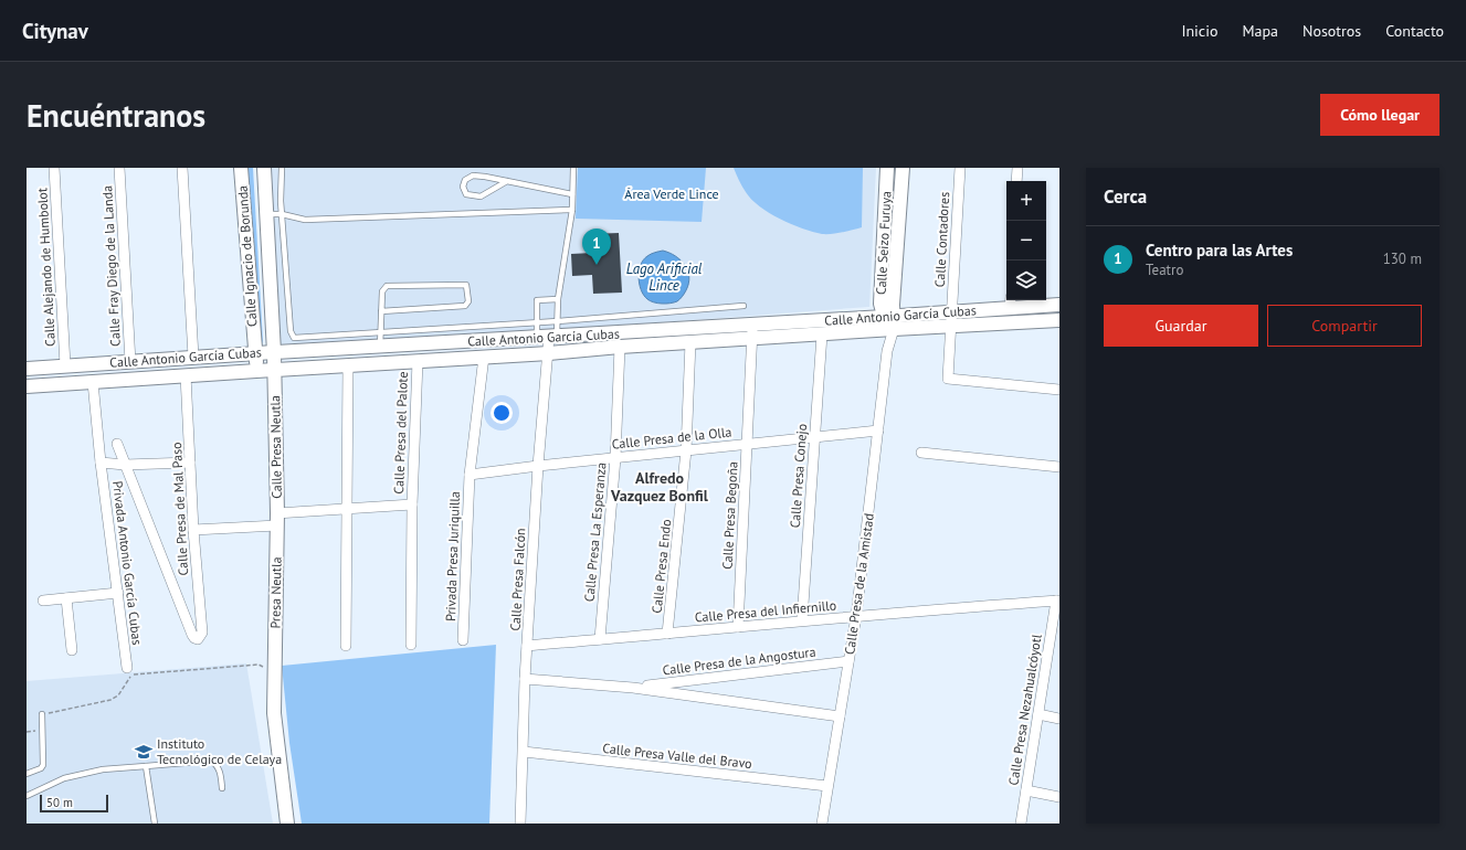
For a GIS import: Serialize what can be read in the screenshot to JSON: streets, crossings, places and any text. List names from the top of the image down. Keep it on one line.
{"streets":{"street":["Calle Contadores","Calle Seizo Furuya","Calle Ignacio de Borunda","Calle Fray Diego de la Landa","Calle Alejando de Humbolot","Calle Antonio García Cubas","Calle Presa del Palote","Calle Presa de la Olla","Calle Presa Neutla","Calle Presa Conejo","Calle Presa de Mal Paso","Calle Presa Begoña","Calle Presa La Esperanza","Privada Presa Juriquilla","Privada Antonio García Cubas","Calle Presa Endo","Calle Presa Falcón","Calle Presa de la Amistad","Presa Neutla","Calle Presa del Infiernillo","Calle Presa de la Angostura","Calle Presa Nezahualcóyotl","Calle Presa Valle del Bravo"]},"crossings":[["Calle Contadores","Calle Antonio García Cubas"],["Calle Seizo Furuya","Calle Antonio García Cubas"],["Calle Seizo Furuya","Calle Presa de la Amistad"],["Calle Ignacio de Borunda","Calle Antonio García Cubas"],["Calle Ignacio de Borunda","Calle Presa Neutla"],["Calle Fray Diego de la Landa","Calle Antonio García Cubas"],["Calle Alejando de Humbolot","Calle Antonio García Cubas"],["Calle Antonio García Cubas","Calle Presa del Palote"],["Calle Antonio García Cubas","Calle Presa Neutla"],["Calle Antonio García Cubas","Calle Presa Conejo"],["Calle Antonio García Cubas","Calle Presa de Mal Paso"],["Calle Antonio García Cubas","Calle Presa Begoña"],["Calle Antonio García Cubas","Calle Presa La Esperanza"],["Calle Antonio García Cubas","Privada Presa Juriquilla"],["Calle Antonio García Cubas","Calle Presa Endo"],["Calle Antonio García Cubas","Calle Presa Falcón"],["Calle Antonio García Cubas","Calle Presa de la Amistad"],["Calle Presa de la Olla","Calle Presa Conejo"],["Calle Presa de la Olla","Calle Presa Begoña"],["Calle Presa de la Olla","Calle Presa La Esperanza"],["Calle Presa de la Olla","Privada Presa Juriquilla"],["Calle Presa de la Olla","Calle Presa Endo"],["Calle Presa de la Olla","Calle Presa Falcón"],["Calle Presa de la Olla","Calle Presa de la Amistad"],["Calle Presa Neutla","Presa Neutla"],["Calle Presa Conejo","Calle Presa del Infiernillo"],["Calle Presa Begoña","Calle Presa del Infiernillo"],["Calle Presa La Esperanza","Calle Presa del Infiernillo"],["Calle Presa Endo","Calle Presa del Infiernillo"],["Calle Presa Falcón","Calle Presa del Infiernillo"],["Calle Presa Falcón","Calle Presa de la Angostura"],["Calle Presa Falcón","Calle Presa Valle del Bravo"],["Calle Presa de la Amistad","Calle Presa del Infiernillo"],["Calle Presa de la Amistad","Calle Presa de la Angostura"],["Calle Presa de la Amistad","Calle Presa Valle del Bravo"],["Calle Presa del Infiernillo","Calle Presa Nezahualcóyotl"]],"districts":["Alfredo Vazquez Bonfil"],"water":["Lago Arificial Lince"],"parks":["Área Verde Lince"],"places":{"school or university":["Instituto Tecnológico de Celaya"]},"scale_bar":"50 m","page":{"header":"Citynav","nav":["Inicio","Mapa","Nosotros","Contacto"],"buttons":["Cómo llegar",["Guardar","Compartir"]],"title":"Encuéntranos","heading":"Cerca","map_buttons":["+","−"],"list":[{"mark":"1","name":"Centro para las Artes","note":"Teatro","value":"130 m"}],"pins":"1","scale":"50 m"}}
